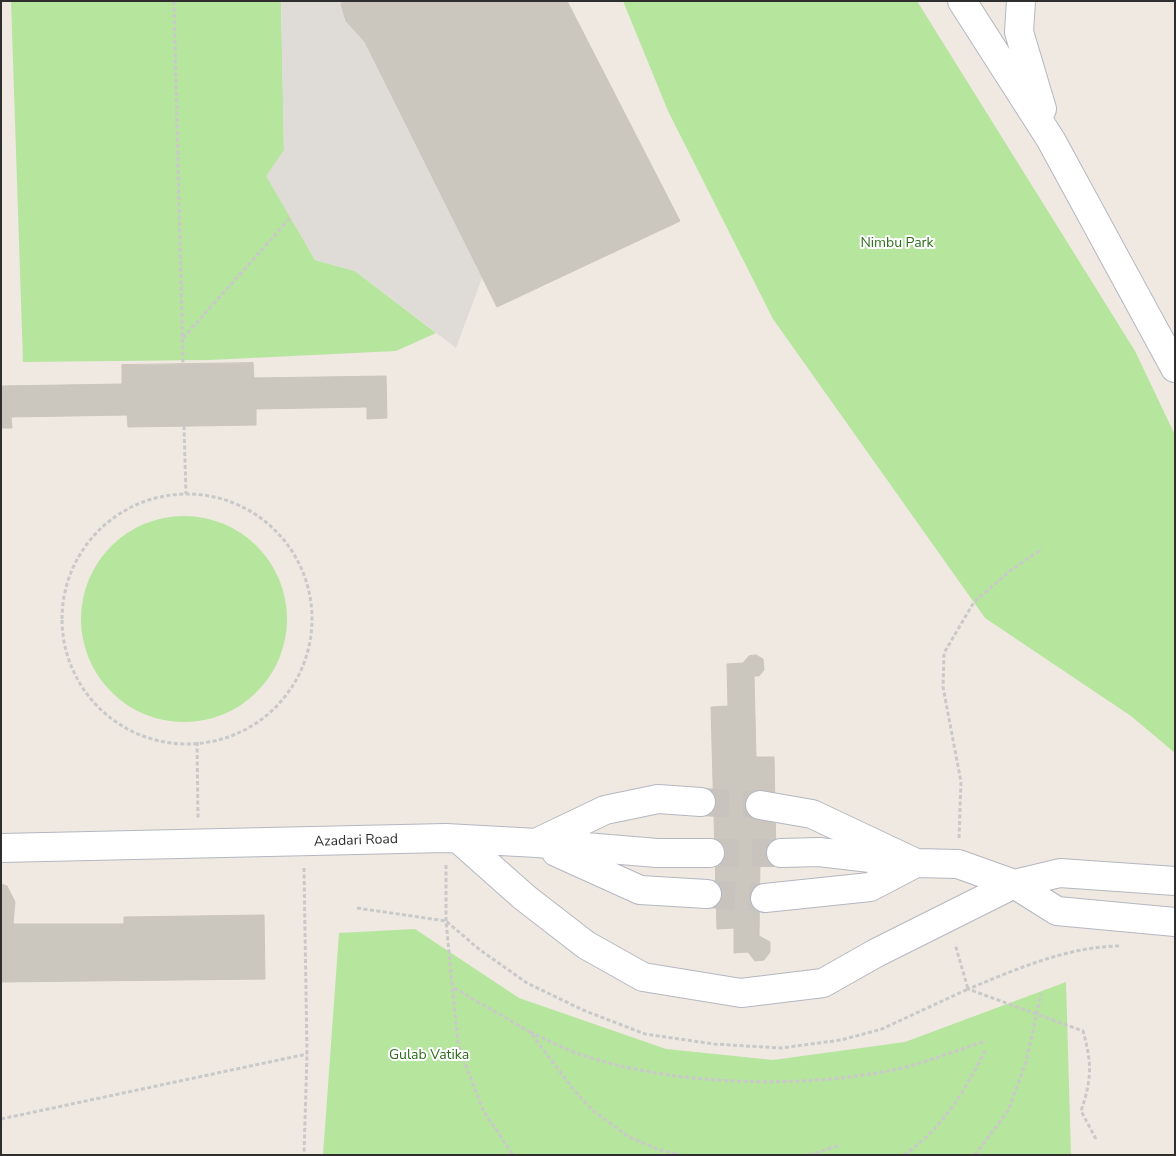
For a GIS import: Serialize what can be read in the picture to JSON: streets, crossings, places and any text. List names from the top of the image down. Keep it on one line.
{"streets":{"street":["Azadari Road"]},"parks":["Nimbu Park","Gulab Vatika"]}
